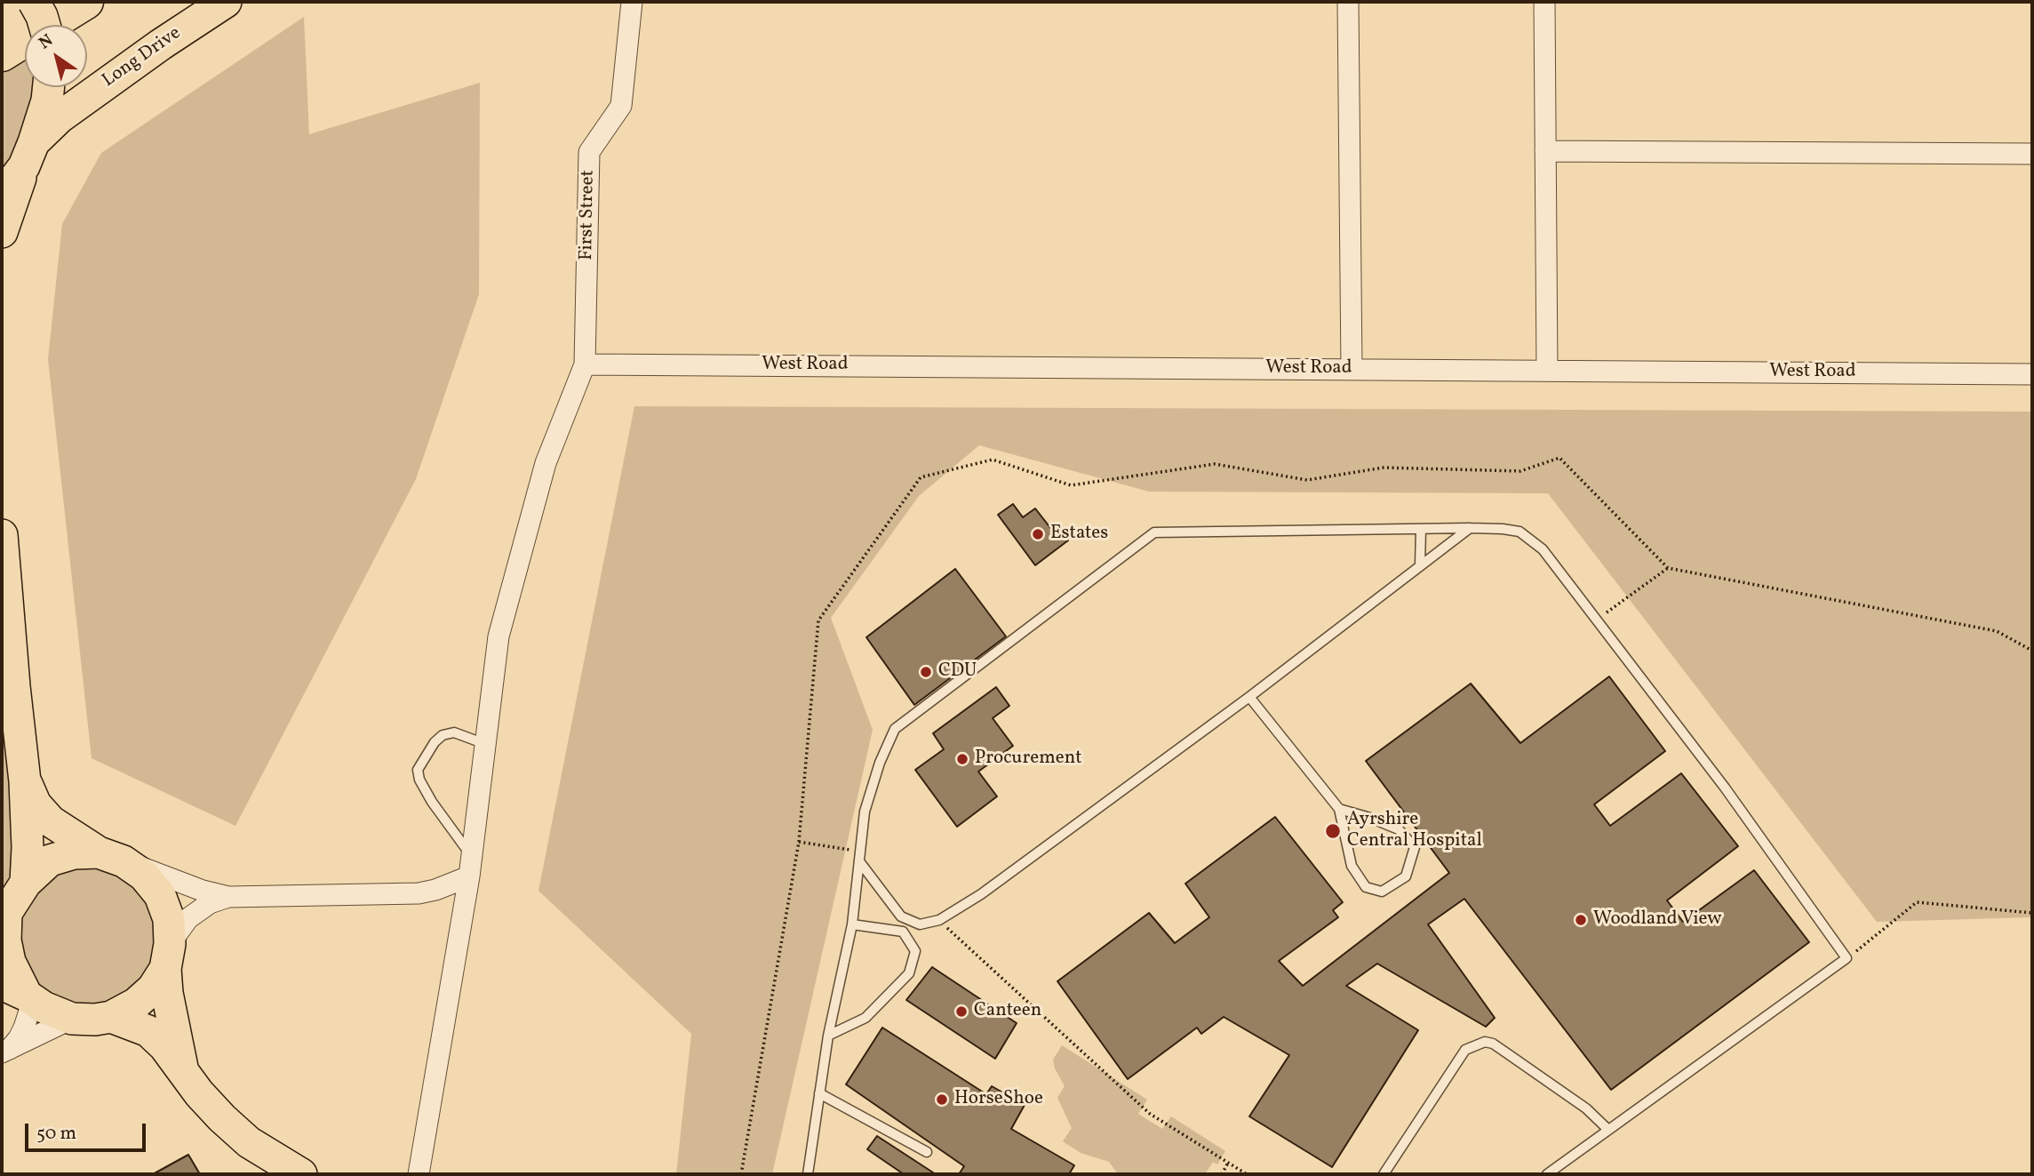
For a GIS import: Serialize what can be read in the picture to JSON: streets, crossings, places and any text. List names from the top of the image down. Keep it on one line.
{"streets":{"main road":["Long Drive"],"street":["First Street","West Road"]},"crossings":[["First Street","West Road"]],"places":["Estates","CDU","Procurement","Ayrshire Central Hospital","Woodland View","Canteen","HorseShoe"],"scale_bar":"50 m","north":"top left"}
